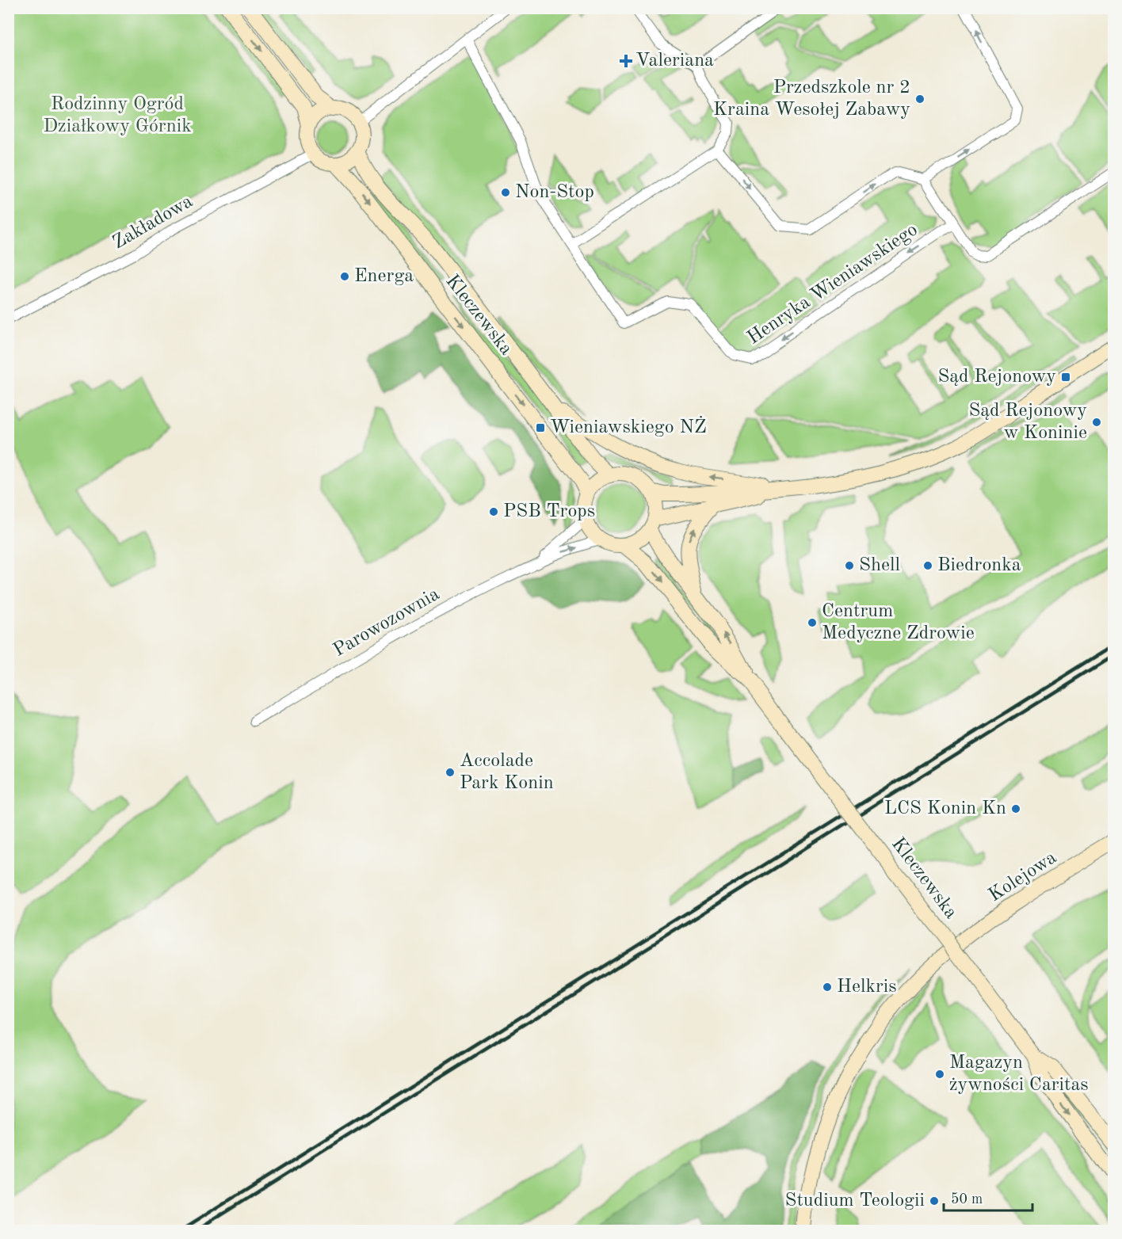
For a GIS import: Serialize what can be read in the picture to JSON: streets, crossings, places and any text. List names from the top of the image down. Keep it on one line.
{"streets":{"main road":["Kleczewska","Kolejowa"],"street":["Zakładowa","Henryka Wieniawskiego","Parowozownia"]},"crossings":[["Zakładowa","Kleczewska"],["Kleczewska","Parowozownia"]],"parks":["Rodzinny Ogród Działkowy Górnik"],"places":{"health":["Valeriana"],"other":["Przedszkole nr 2 Kraina Wesołej Zabawy","Non-Stop","Energa","Sąd Rejonowy w Koninie","PSB Trops","Shell","Biedronka","Centrum Medyczne Zdrowie","Accolade Park Konin","LCS Konin Kn","Helkris","Magazyn żywności Caritas","Studium Teologii"],"transit":["Sąd Rejonowy","Wieniawskiego NŻ"]},"scale_bar":"50 m"}
